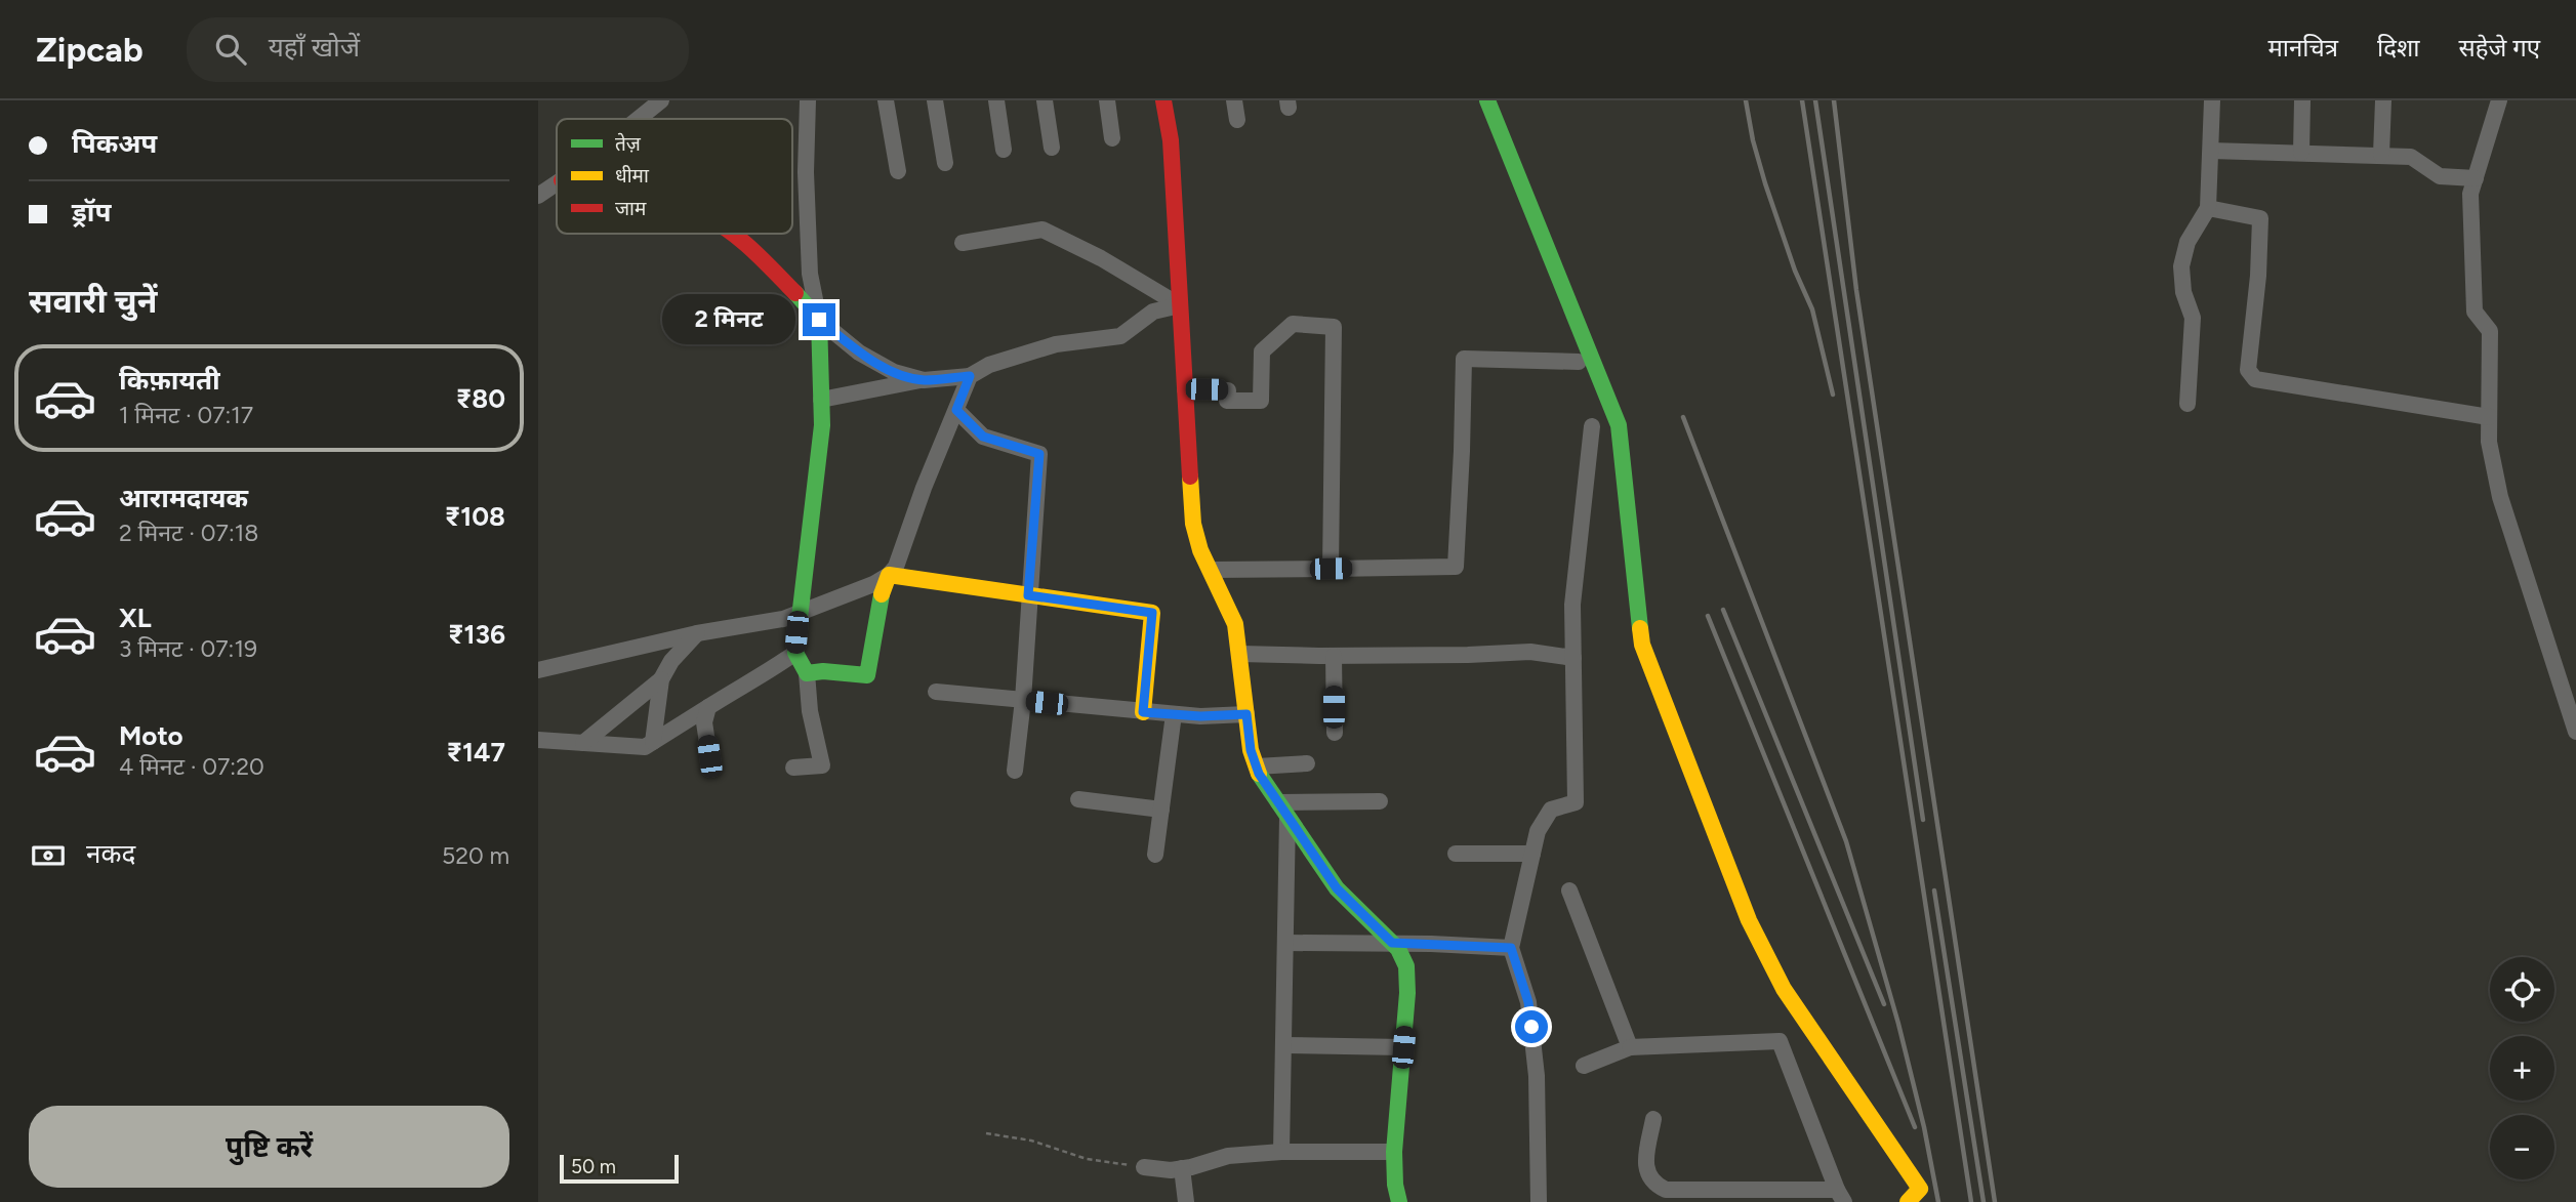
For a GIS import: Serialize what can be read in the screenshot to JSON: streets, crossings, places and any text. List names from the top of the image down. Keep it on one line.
{"legend":["तेज़","धीमा","जाम"],"scale_bar":"50 m","page":{"header":"Zipcab","search":"यहाँ खोजें","nav":["मानचित्र","दिशा","सहेजे गए"],"banner":["पिकअप","ड्रॉप"],"heading":"सवारी चुनें","bubble":"2 मिनट","list":[{"name":"किफ़ायती","note":"1 मिनट · 07:17","value":"₹80"},{"name":"आरामदायक","note":"2 मिनट · 07:18","value":"₹108"},{"name":"XL","note":"3 मिनट · 07:19","value":"₹136"},{"name":"Moto","note":"4 मिनट · 07:20","value":"₹147"}],"pay":["नकद","520 m"],"map_buttons":["+","−"],"buttons":"पुष्टि करें","scale":"50 m"}}
